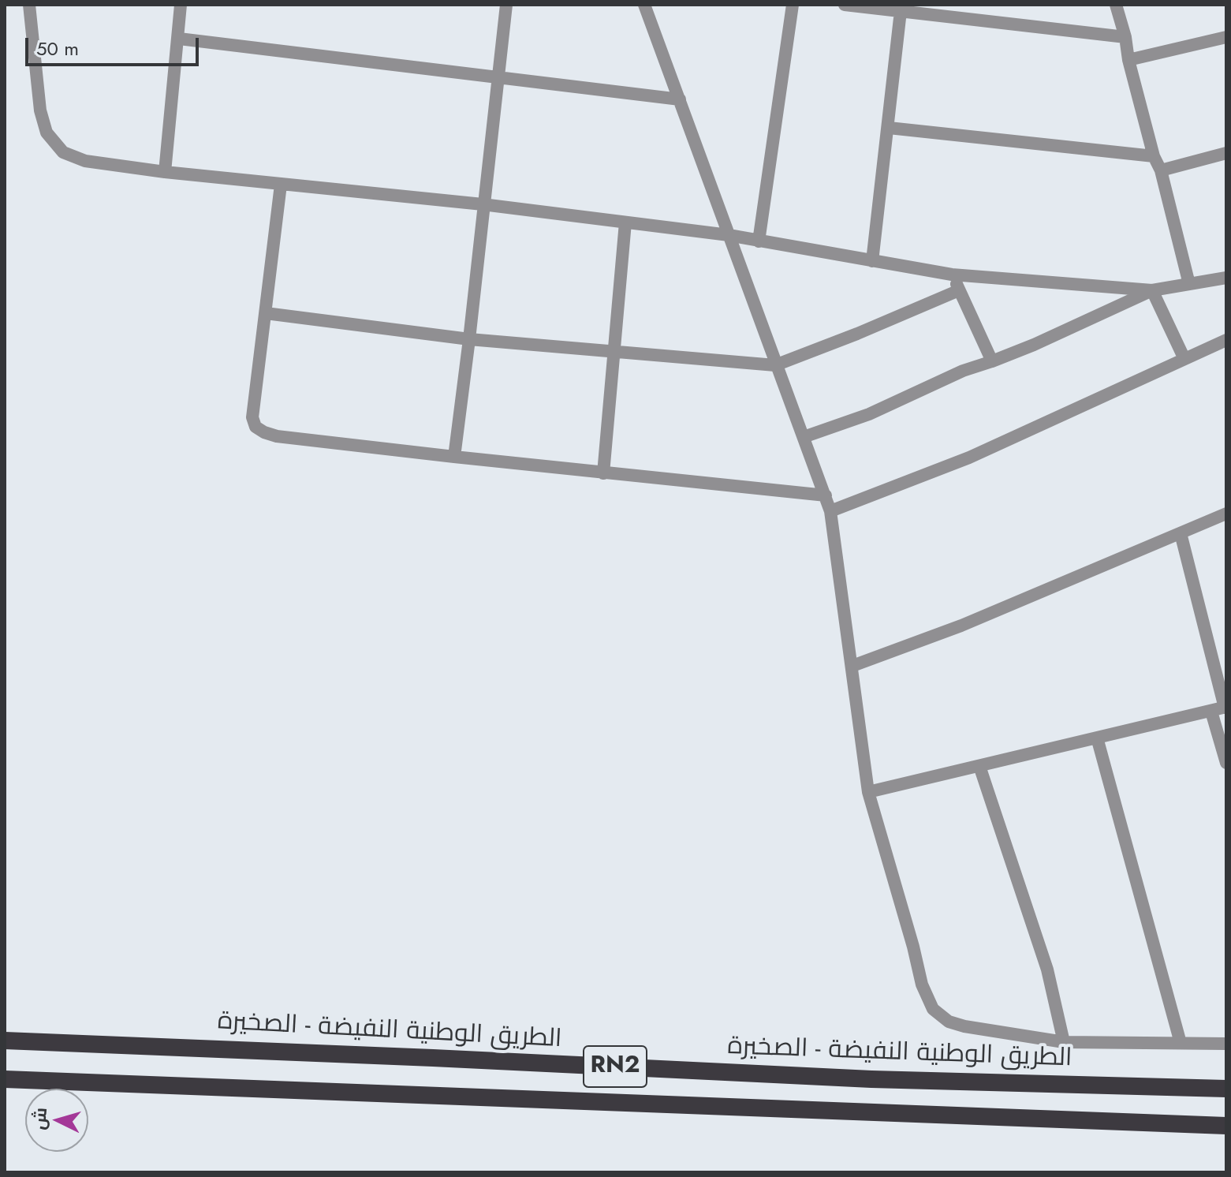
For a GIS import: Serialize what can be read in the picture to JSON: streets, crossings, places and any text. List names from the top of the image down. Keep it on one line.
{"streets":{"highway":["الطريق الوطنية النفيضة - الصخيرة","RN2"]},"scale_bar":"50 m","north":"left"}
